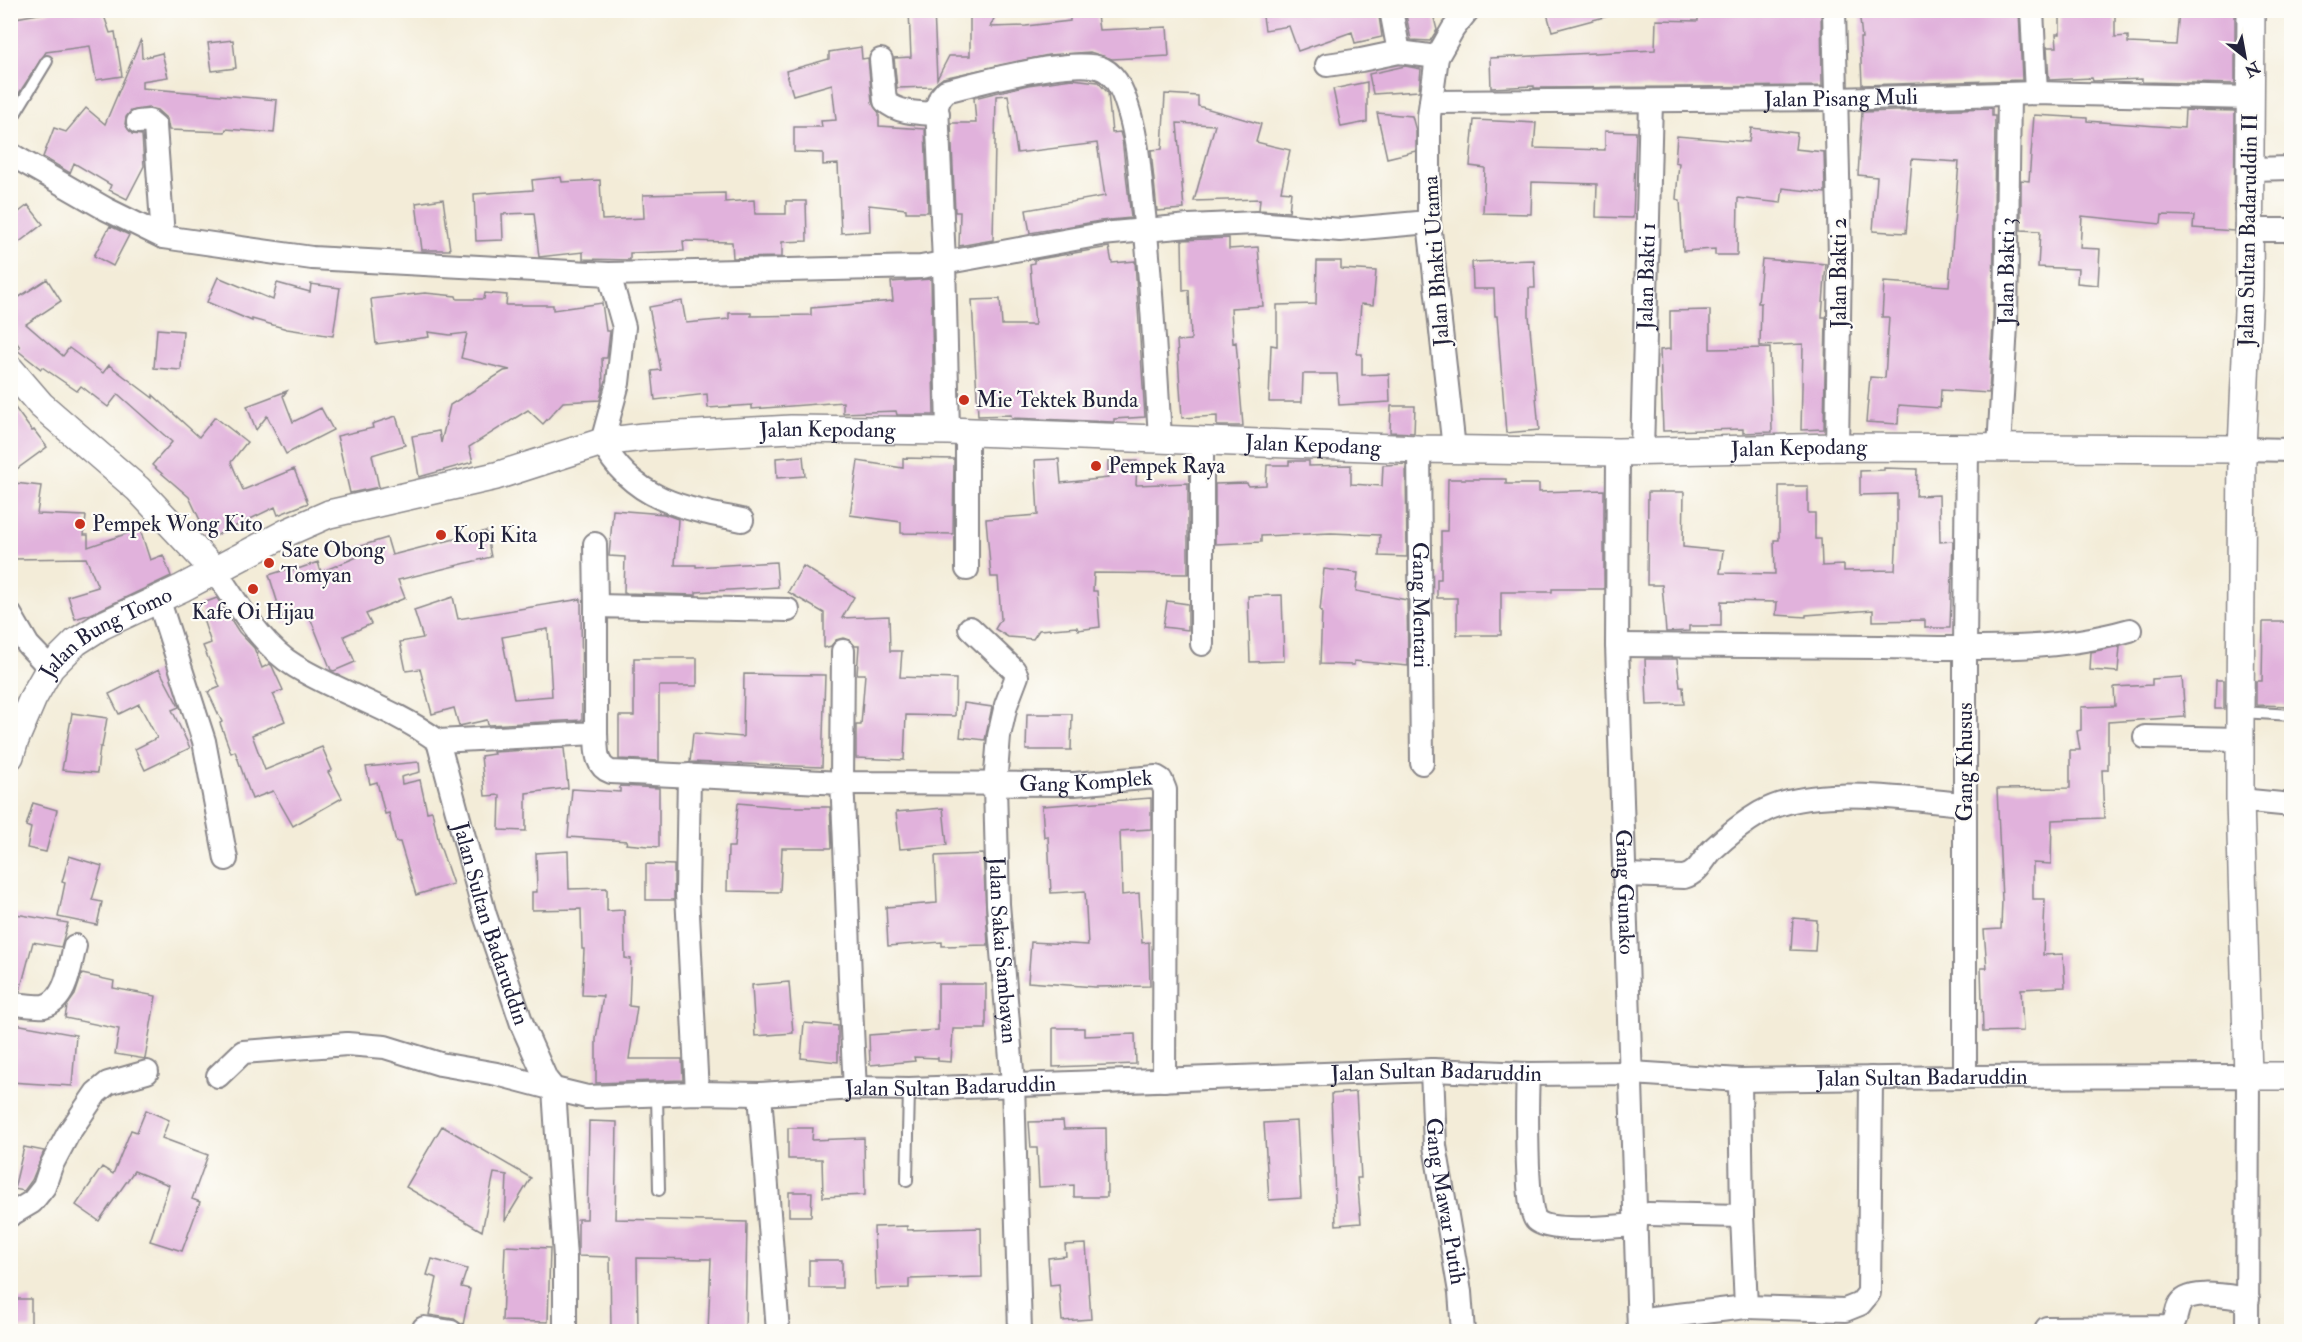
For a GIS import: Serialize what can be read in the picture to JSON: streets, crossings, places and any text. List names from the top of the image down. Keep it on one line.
{"streets":{"street":["Jalan Pisang Muli","Jalan Sultan Badaruddin II","Jalan Bhakti Utama","Jalan Bakti 3","Jalan Bakti 2","Jalan Bakti 1","Jalan Kepodang","Gang Mentari","Jalan Bung Tomo","Gang Khusus","Gang Komplek","Gang Gunako","Jalan Sultan Badaruddin","Jalan Sakai Sambayan","Gang Mawar Putih"]},"crossings":[["Jalan Pisang Muli","Jalan Sultan Badaruddin II"],["Jalan Pisang Muli","Jalan Bhakti Utama"],["Jalan Pisang Muli","Jalan Bakti 3"],["Jalan Pisang Muli","Jalan Bakti 2"],["Jalan Pisang Muli","Jalan Bakti 1"],["Jalan Sultan Badaruddin II","Jalan Kepodang"],["Jalan Sultan Badaruddin II","Jalan Sultan Badaruddin"],["Jalan Bhakti Utama","Jalan Kepodang"],["Jalan Bakti 3","Jalan Kepodang"],["Jalan Bakti 2","Jalan Kepodang"],["Jalan Bakti 1","Jalan Kepodang"],["Jalan Bakti 1","Gang Gunako"],["Jalan Kepodang","Gang Mentari"],["Jalan Kepodang","Jalan Bung Tomo"],["Jalan Kepodang","Gang Khusus"],["Jalan Kepodang","Gang Gunako"],["Gang Khusus","Jalan Sultan Badaruddin"],["Gang Komplek","Jalan Sultan Badaruddin"],["Gang Komplek","Jalan Sakai Sambayan"],["Gang Gunako","Jalan Sultan Badaruddin"],["Jalan Sultan Badaruddin","Jalan Sakai Sambayan"],["Jalan Sultan Badaruddin","Gang Mawar Putih"]],"places":["Mie Tektek Bunda","Pempek Raya","Pempek Wong Kito","Kopi Kita","Sate Obong Tomyan","Kafe Oi Hijau"],"north":"bottom right"}
